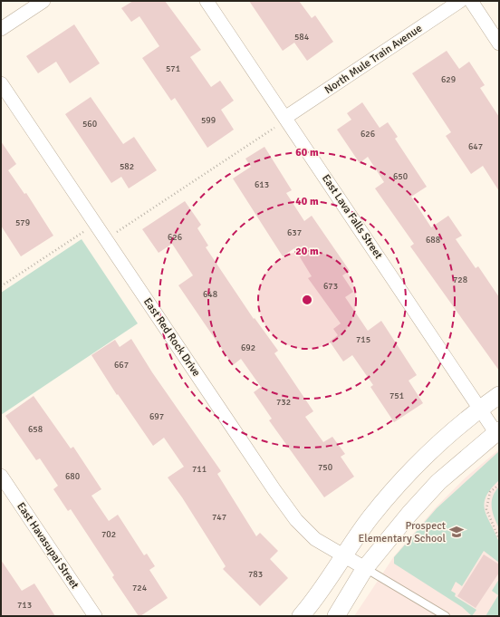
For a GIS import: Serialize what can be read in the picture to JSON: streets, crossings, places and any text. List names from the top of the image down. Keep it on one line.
{"streets":{"street":["North Mule Train Avenue","East Lava Falls Street","East Red Rock Drive","East Havasupai Street"]},"crossings":[["North Mule Train Avenue","East Lava Falls Street"]],"places":{"school or university":["Prospect Elementary School"]},"house_numbers":["584","571","629","599","560","626","647","582","650","613","579","637","626","688","728","673","648","715","692","667","751","732","697","658","750","711","680","747","702","783","724","713"],"rings":["60 m","40 m","20 m"]}
